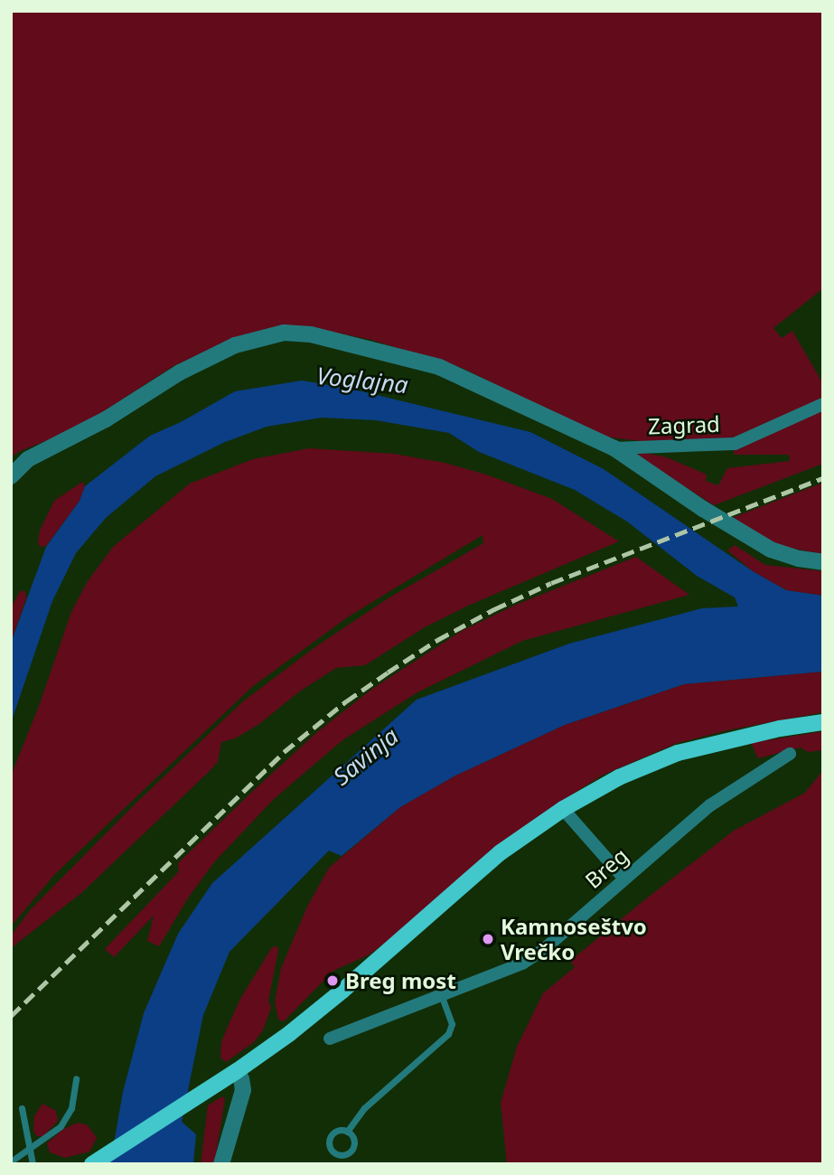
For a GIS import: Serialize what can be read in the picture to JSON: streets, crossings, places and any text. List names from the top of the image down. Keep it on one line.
{"streets":{"street":["Zagrad","Breg"]},"water":["Voglajna","Savinja"],"places":["Kamnoseštvo Vrečko","Breg most"]}
